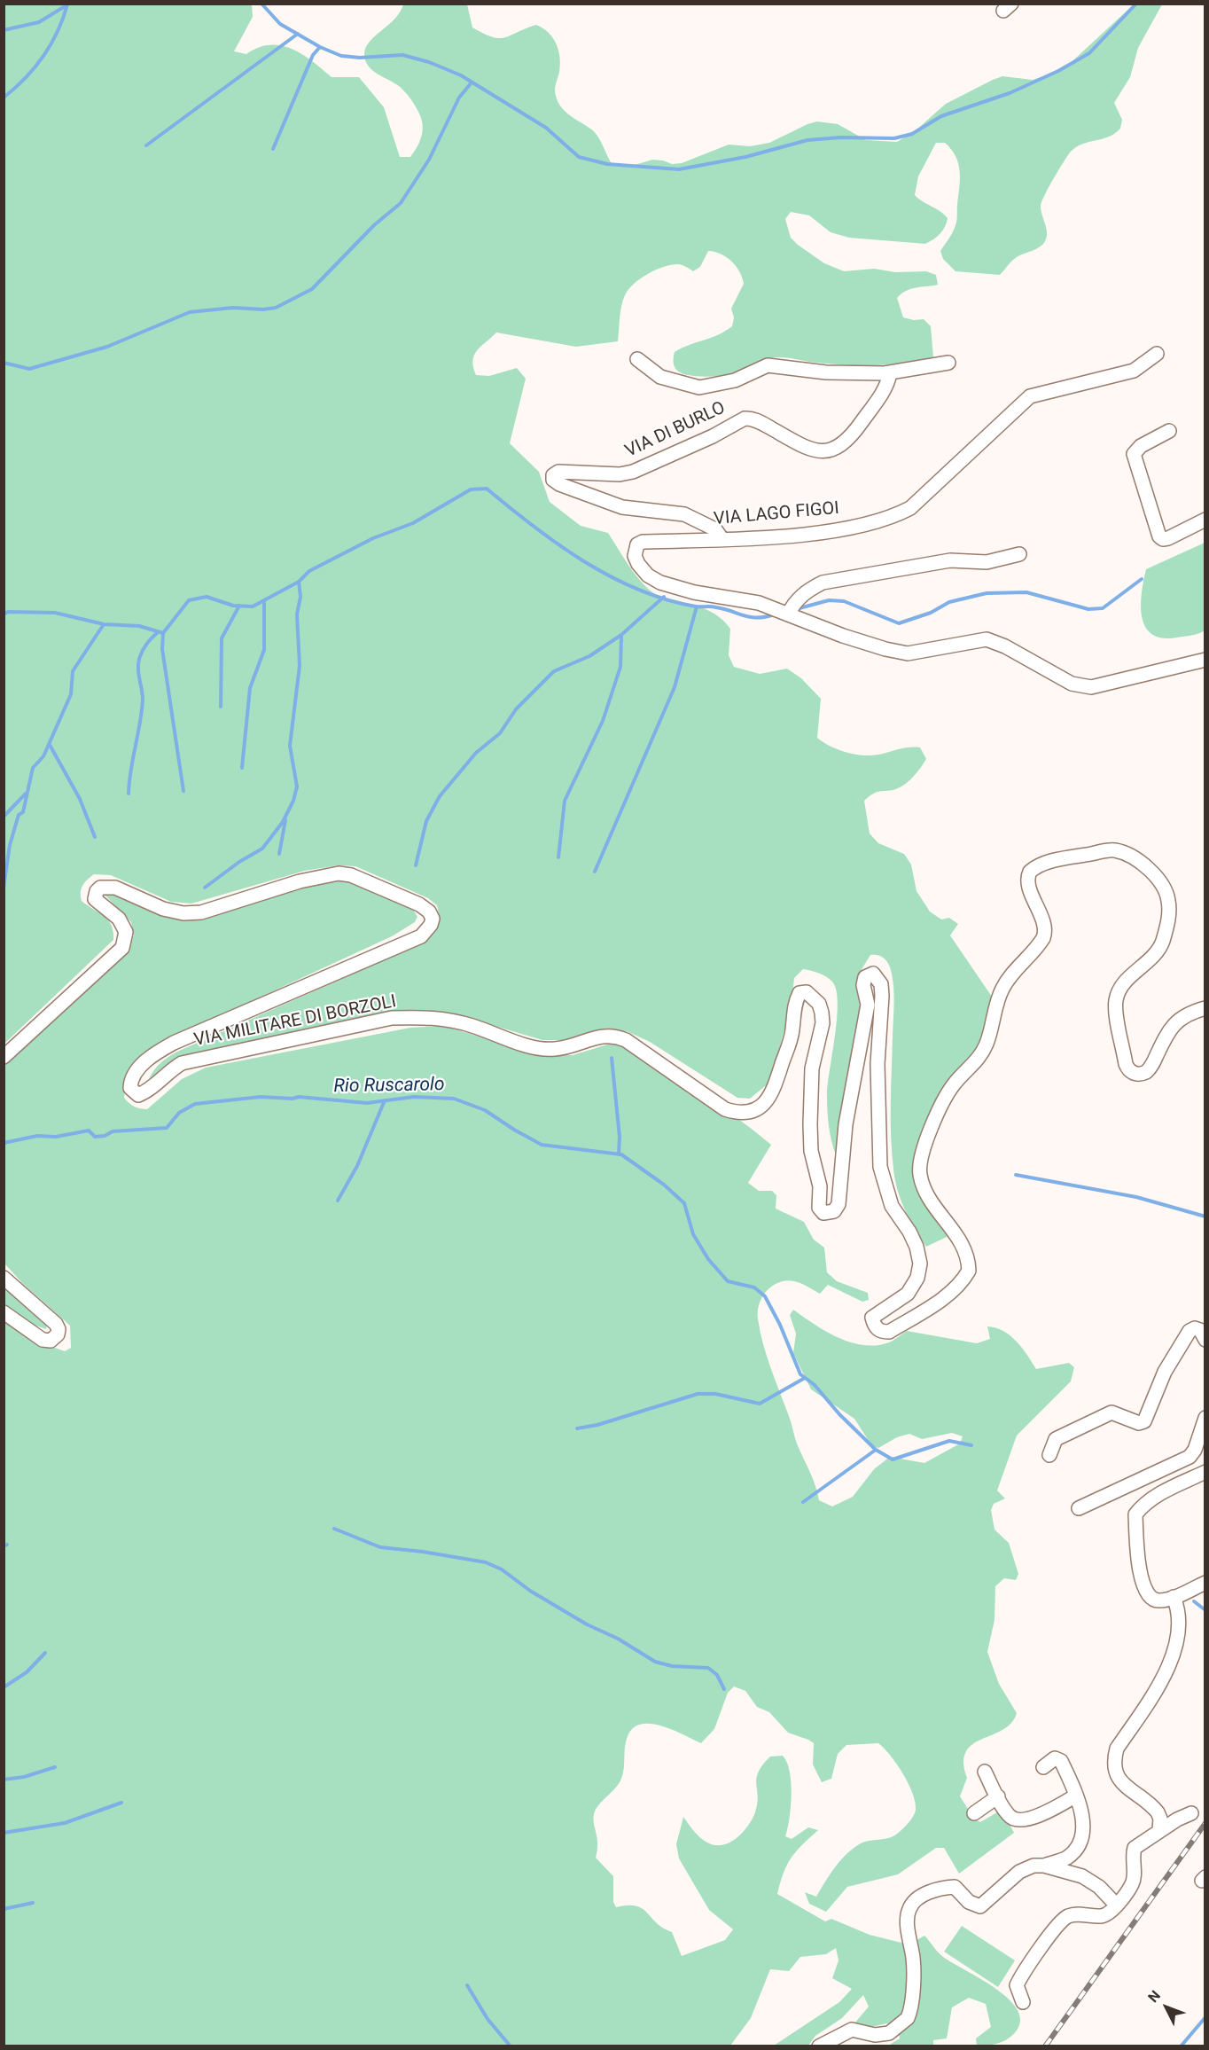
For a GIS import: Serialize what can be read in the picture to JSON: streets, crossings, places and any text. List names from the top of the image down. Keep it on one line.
{"streets":{"street":["VIA DI BURLO","VIA LAGO FIGOI","VIA MILITARE DI BORZOLI"]},"crossings":[["VIA DI BURLO","VIA LAGO FIGOI"]],"water":["Rio Ruscarolo"],"north":"top left"}
